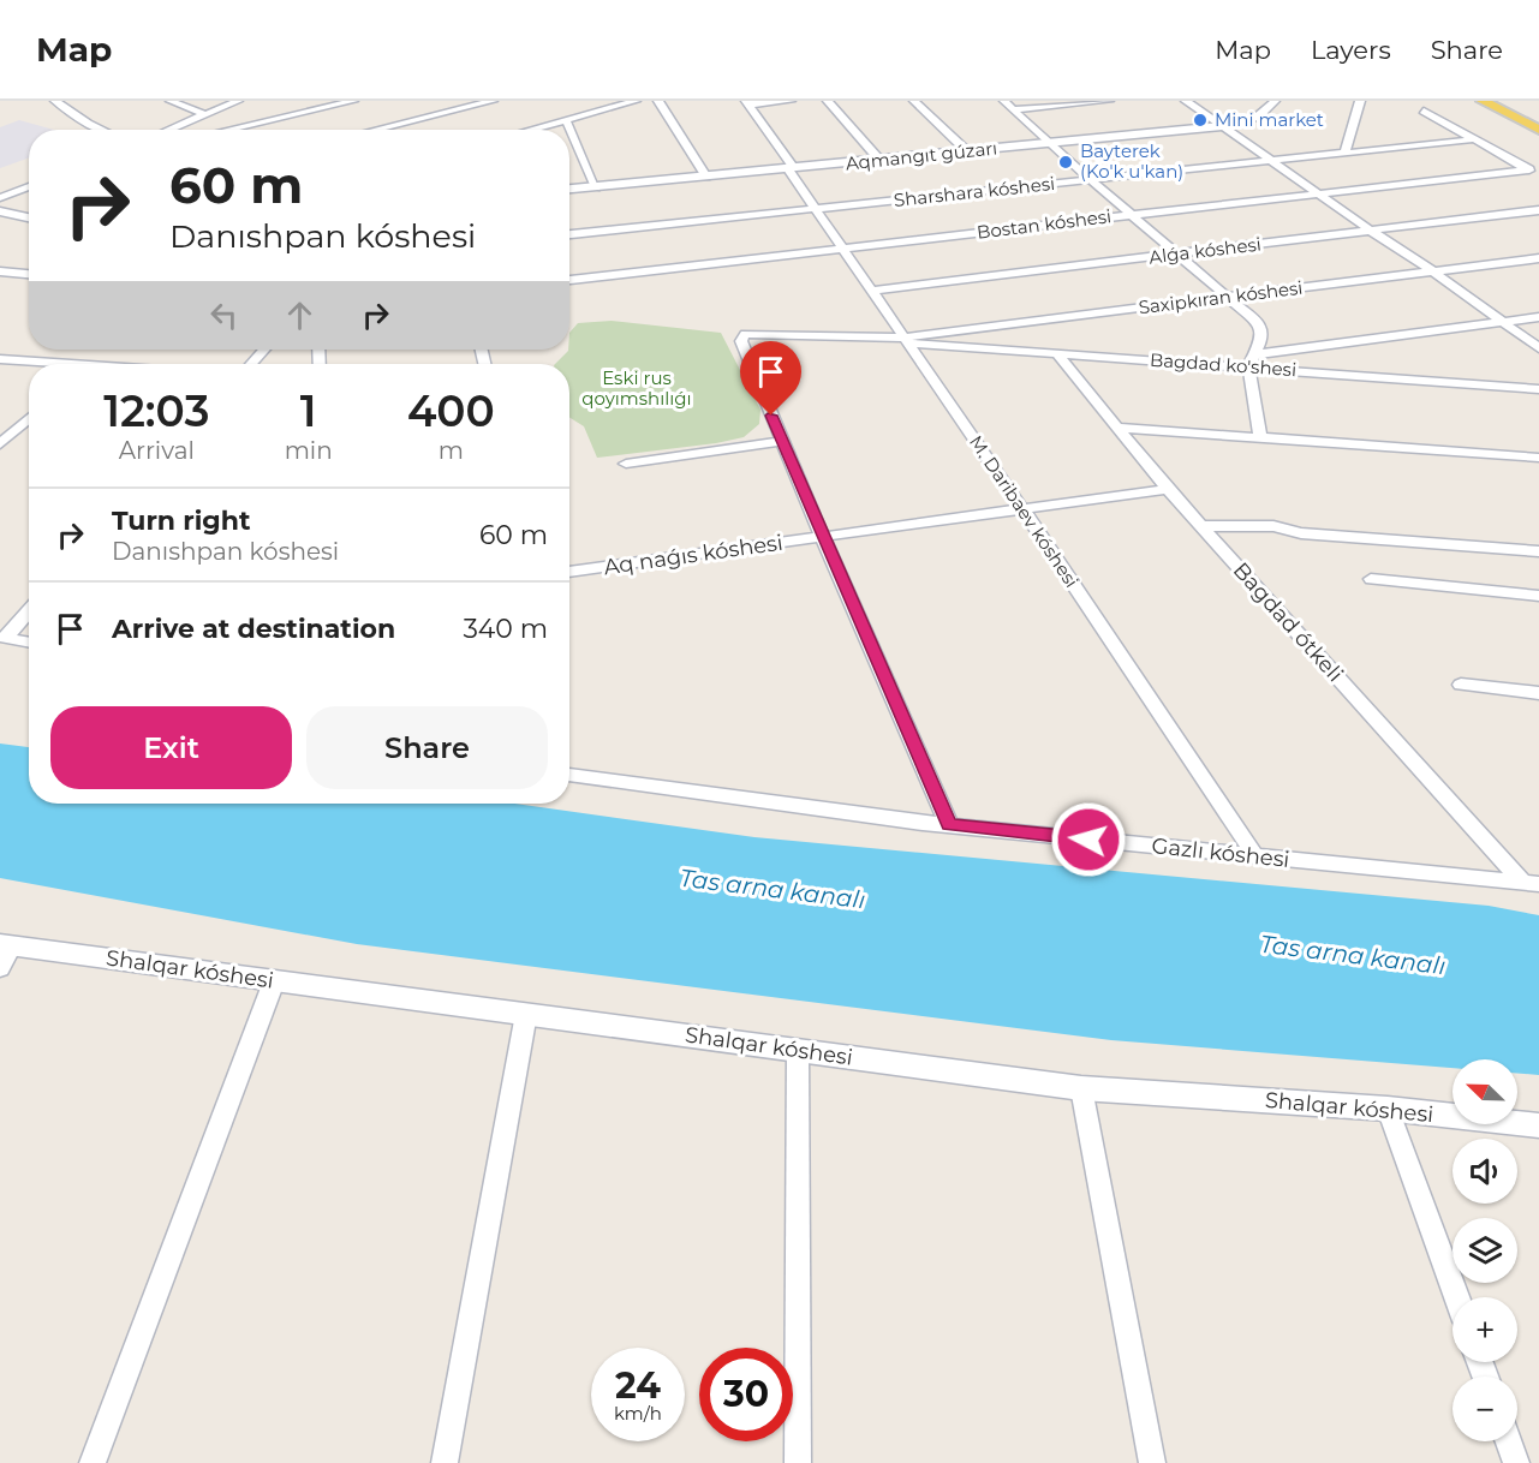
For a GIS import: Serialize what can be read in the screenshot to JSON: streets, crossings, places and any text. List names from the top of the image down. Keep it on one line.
{"streets":{"street":["Aqmangıt gúzarı","Sharshara kóshesi","Bostan kóshesi","Alǵa kóshesi","Saxipkıran kóshesi","Bagdad ko'shesi","M. Daribaev kóshesi","Aq naǵıs kóshesi","Bagdad ótkeli","Gazlı kóshesi","Shalqar kóshesi"]},"crossings":[["Aqmangıt gúzarı","M. Daribaev kóshesi"],["Sharshara kóshesi","M. Daribaev kóshesi"],["Bostan kóshesi","M. Daribaev kóshesi"],["Alǵa kóshesi","M. Daribaev kóshesi"],["Saxipkıran kóshesi","Bagdad ko'shesi"],["Saxipkıran kóshesi","M. Daribaev kóshesi"],["Bagdad ko'shesi","M. Daribaev kóshesi"],["Bagdad ko'shesi","Bagdad ótkeli"],["M. Daribaev kóshesi","Aq naǵıs kóshesi"],["M. Daribaev kóshesi","Gazlı kóshesi"],["Aq naǵıs kóshesi","Bagdad ótkeli"],["Bagdad ótkeli","Gazlı kóshesi"]],"water":["Tas arna kanalı"],"parks":["Eski rus qoyımshılıǵı"],"places":["Mini market","Bayterek (Ko'k u'kan)"],"north":"top left","page":{"header":"Map","nav":["Map","Layers","Share"],"turn":["60 m","Danıshpan kóshesi"],"eta":["12:03","Arrival","1","min","400","m"],"list":[{"name":"Turn right","note":"Danıshpan kóshesi","value":"60 m"},{"name":"Arrive at destination","value":"340 m"}],"buttons":["Exit","Share"],"map_buttons":["+","−"],"speed":"24 km/h","limit":"30"}}
